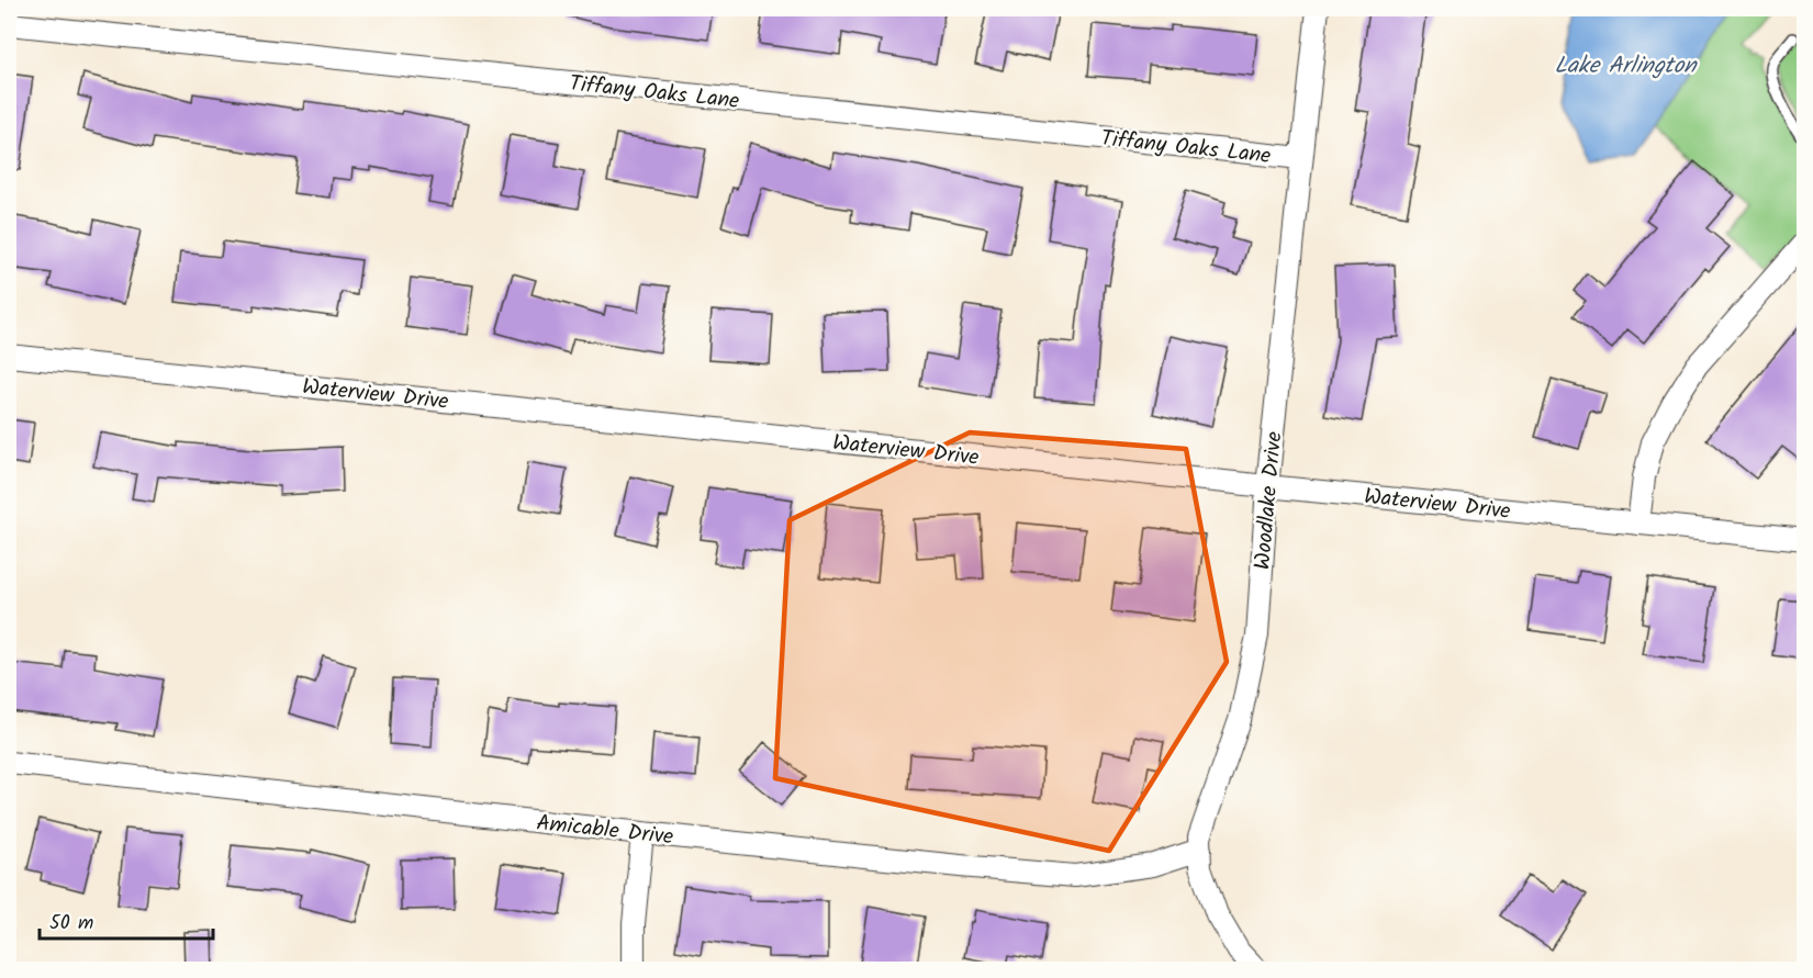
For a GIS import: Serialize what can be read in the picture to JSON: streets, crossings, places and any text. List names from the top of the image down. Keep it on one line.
{"streets":{"street":["Tiffany Oaks Lane","Waterview Drive","Woodlake Drive","Amicable Drive"]},"crossings":[["Tiffany Oaks Lane","Woodlake Drive"],["Waterview Drive","Woodlake Drive"],["Woodlake Drive","Amicable Drive"]],"water":["Lake Arlington"],"scale_bar":"50 m"}
